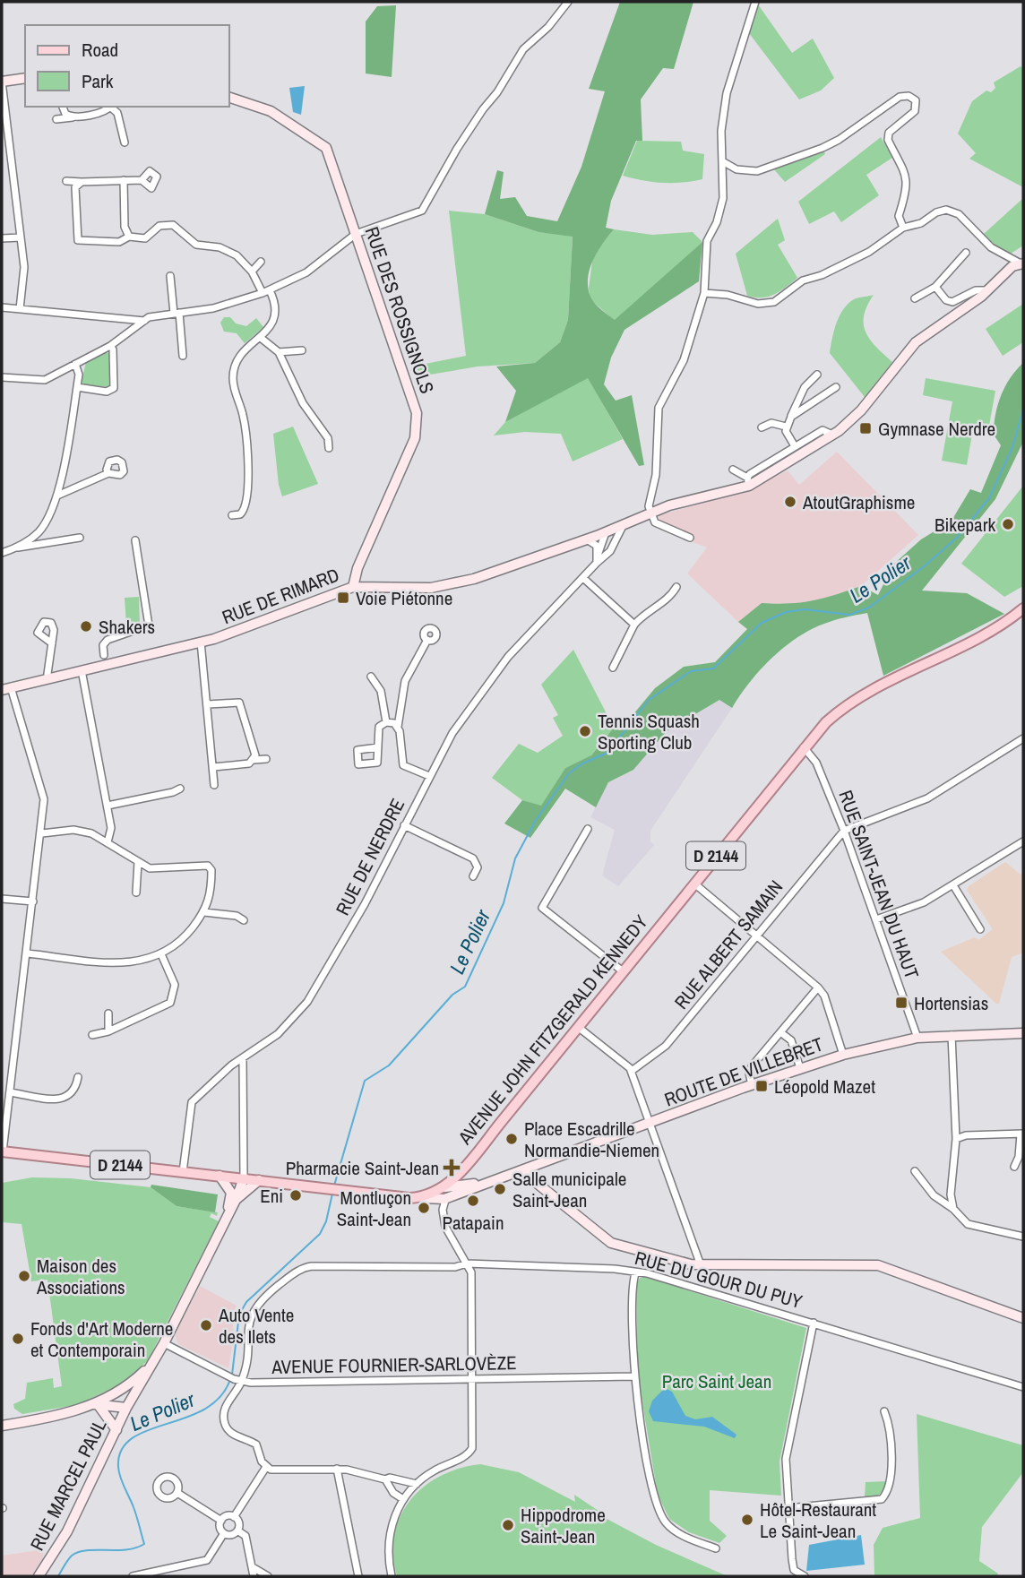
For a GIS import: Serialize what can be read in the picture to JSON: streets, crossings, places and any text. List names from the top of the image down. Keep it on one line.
{"streets":{"main road":["D 2144","AVENUE JOHN FITZGERALD KENNEDY"],"street":["RUE DES ROSSIGNOLS","RUE DE RIMARD","RUE DE NERDRE","RUE SAINT-JEAN DU HAUT","RUE ALBERT SAMAIN","ROUTE DE VILLEBRET","RUE DU GOUR DU PUY","AVENUE FOURNIER-SARLOVÈZE","RUE MARCEL PAUL"]},"crossings":[["RUE DES ROSSIGNOLS","RUE DE RIMARD"],["RUE DE RIMARD","RUE DE NERDRE"],["D 2144","RUE DE NERDRE"],["D 2144","AVENUE JOHN FITZGERALD KENNEDY"],["RUE SAINT-JEAN DU HAUT","RUE ALBERT SAMAIN"],["RUE SAINT-JEAN DU HAUT","AVENUE JOHN FITZGERALD KENNEDY"],["RUE SAINT-JEAN DU HAUT","ROUTE DE VILLEBRET"],["RUE DU GOUR DU PUY","AVENUE FOURNIER-SARLOVÈZE"]],"water":["Le Polier"],"parks":["Parc Saint Jean"],"places":{"transit":["Gymnase Nerdre","Voie Piétonne","Hortensias","Léopold Mazet"],"other":["AtoutGraphisme","Bikepark","Shakers","Tennis Squash Sporting Club","Place Escadrille Normandie-Niemen","Salle municipale Saint-Jean","Eni","Patapain","Montluçon Saint-Jean","Maison des Associations","Auto Vente des Ilets","Fonds d'Art Moderne et Contemporain","Hôtel-Restaurant Le Saint-Jean","Hippodrome Saint-Jean"],"health":["Pharmacie Saint-Jean"]},"legend":["Road","Park"]}
